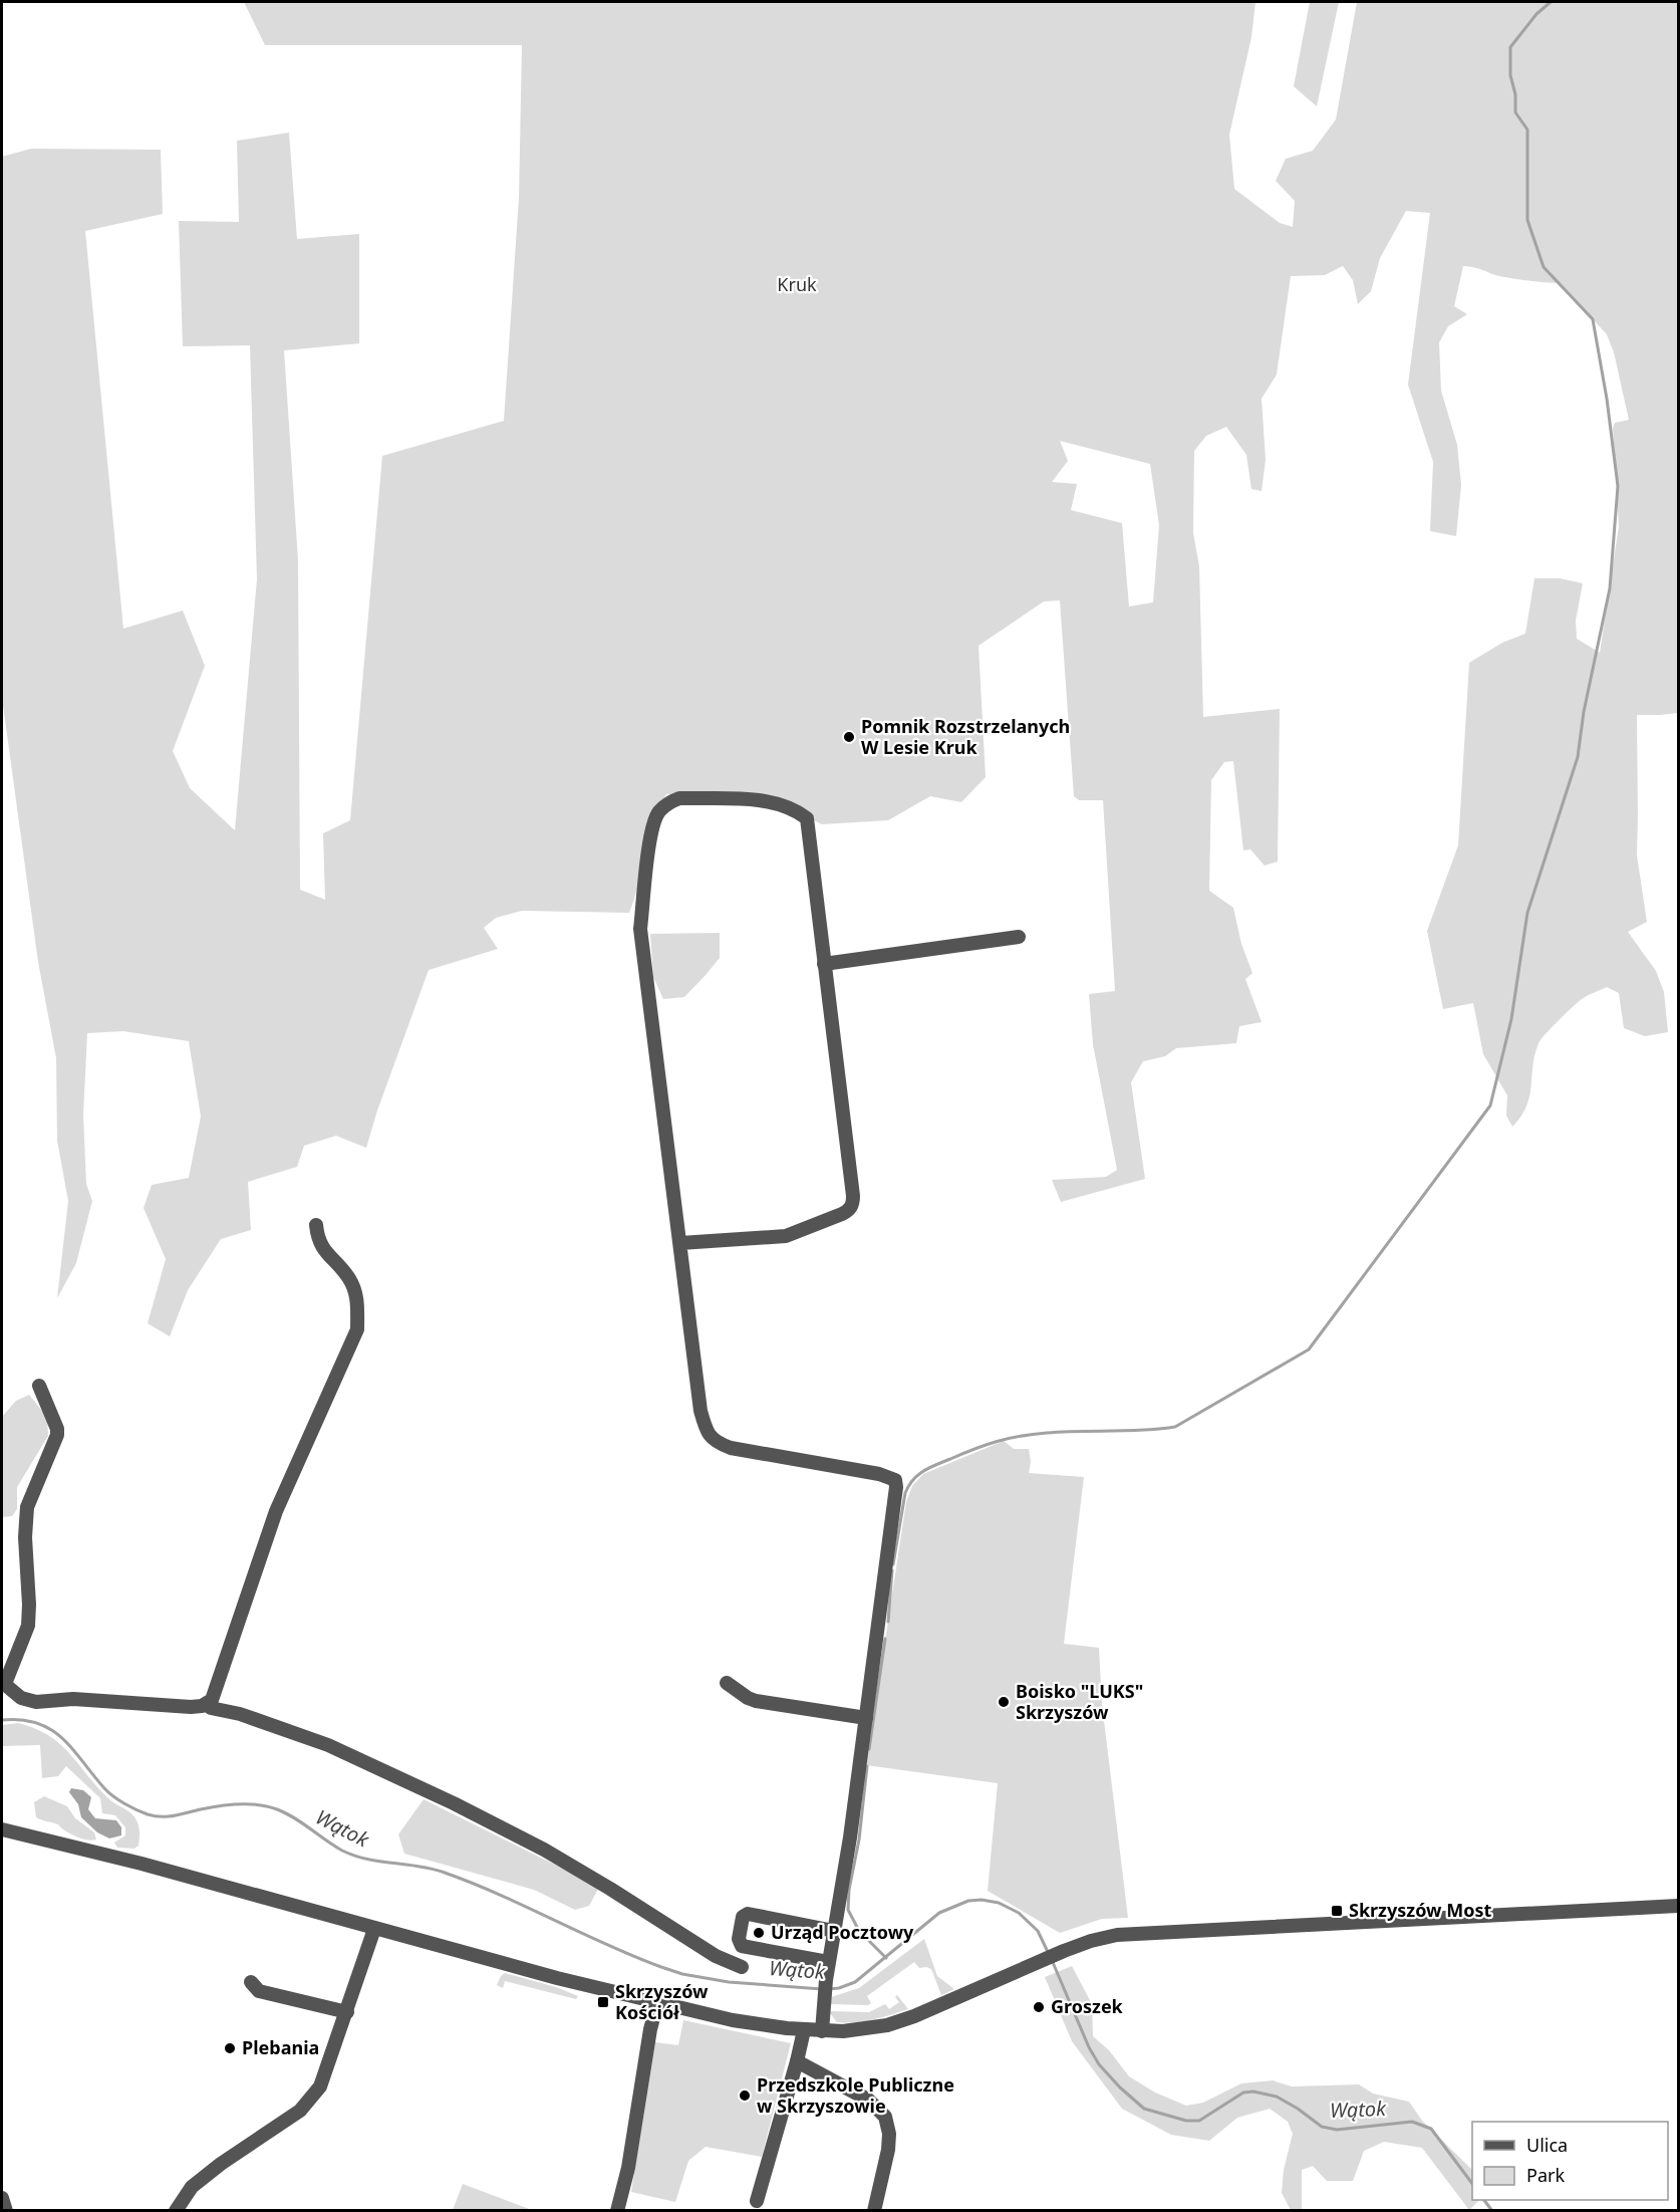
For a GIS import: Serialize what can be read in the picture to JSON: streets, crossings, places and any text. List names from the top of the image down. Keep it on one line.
{"water":["Wątok"],"parks":["Kruk"],"places":{"other":["Pomnik Rozstrzelanych W Lesie Kruk","Boisko \"LUKS\" Skrzyszów","Urząd Pocztowy","Groszek","Plebania","Przedszkole Publiczne w Skrzyszowie"],"transit":["Skrzyszów Most","Skrzyszów Kościół"]},"legend":["Ulica","Park"]}
